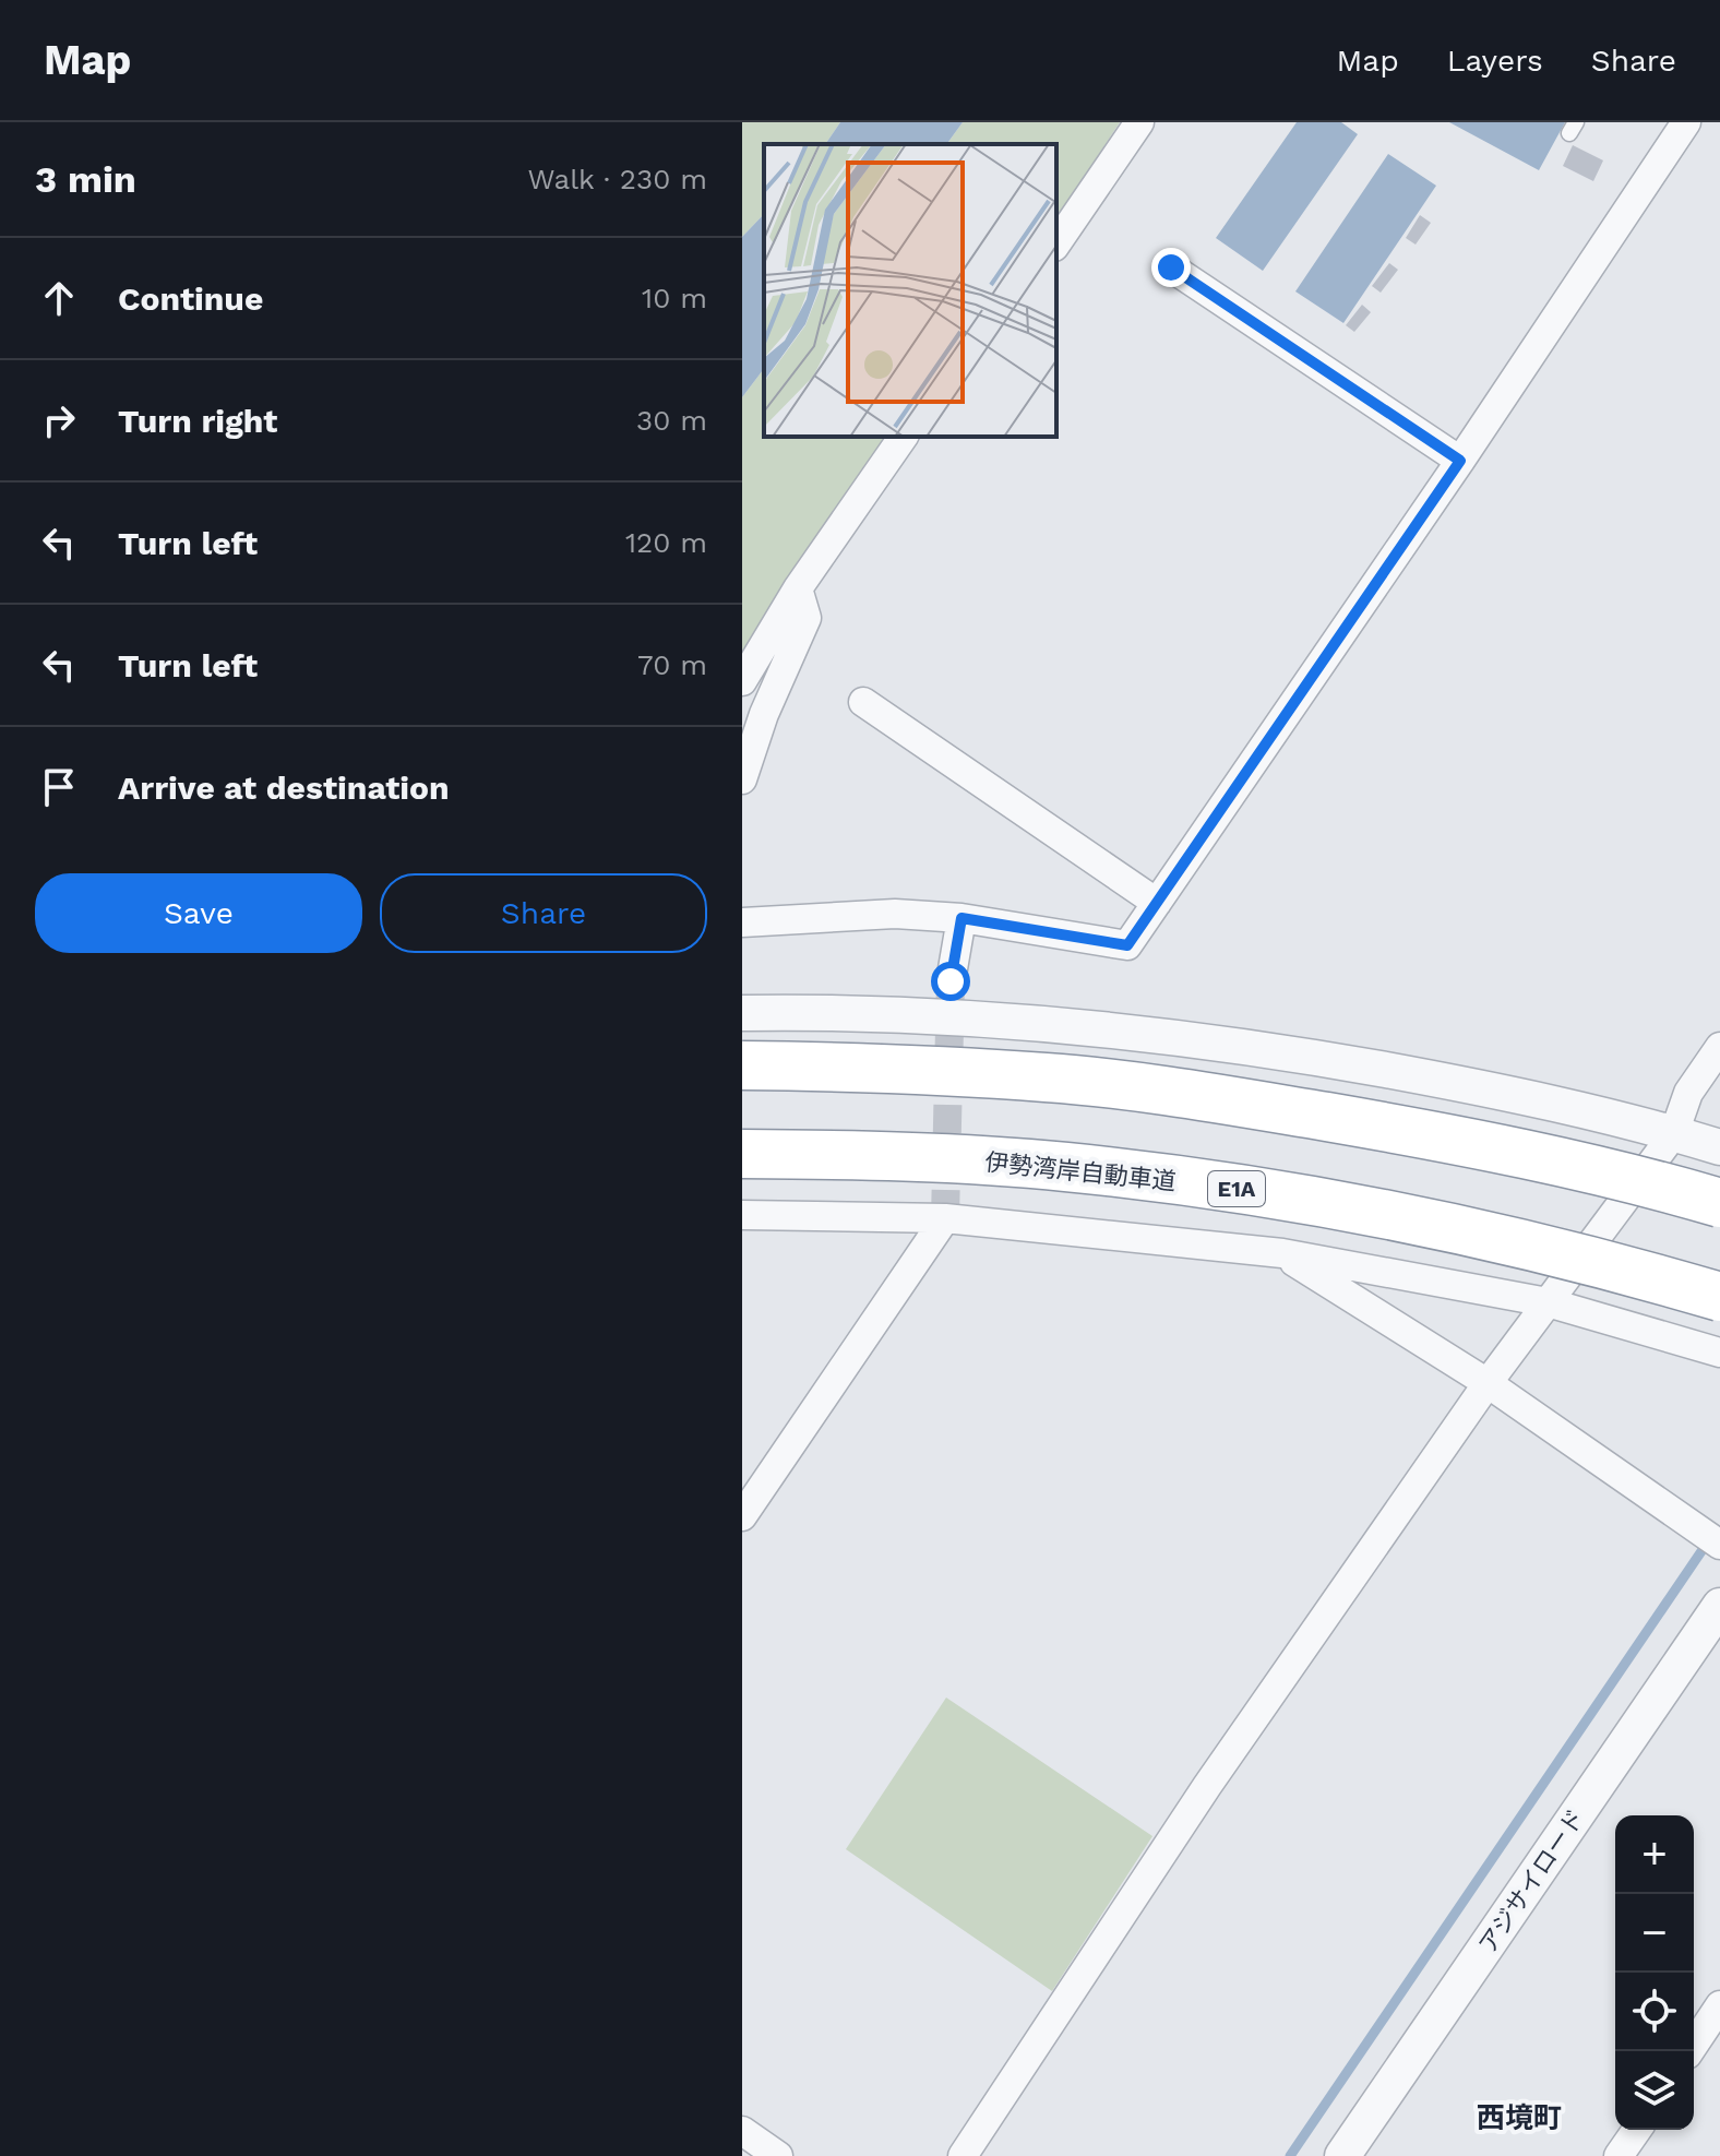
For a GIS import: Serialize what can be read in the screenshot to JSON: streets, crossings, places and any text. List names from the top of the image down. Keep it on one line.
{"streets":{"highway":["伊勢湾岸自動車道","E1A"],"street":["アジサイロード"]},"districts":["西境町"],"page":{"header":"Map","nav":["Map","Layers","Share"],"heading":["3 min","Walk · 230 m"],"list":[["Continue","10 m"],["Turn right","30 m"],["Turn left","120 m"],["Turn left","70 m"],"Arrive at destination"],"buttons":["Save","Share"],"map_buttons":["+","−"]}}
